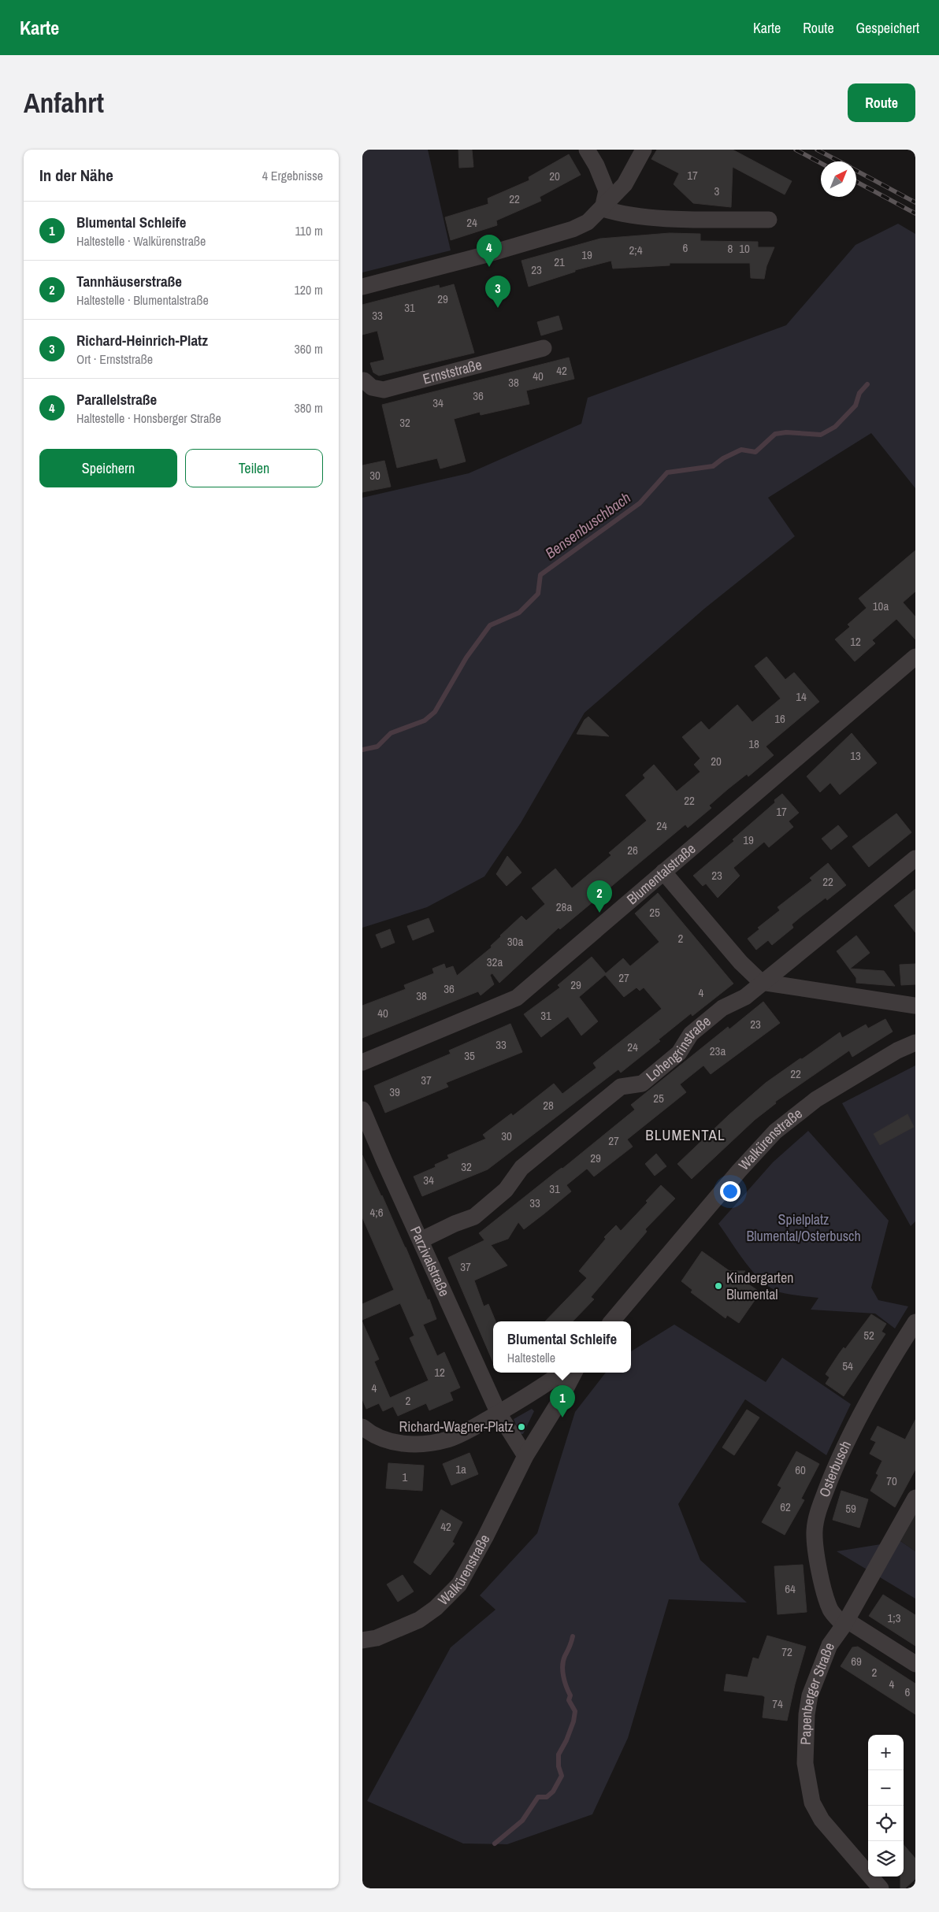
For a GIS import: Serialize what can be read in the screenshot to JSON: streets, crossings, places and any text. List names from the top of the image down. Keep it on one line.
{"streets":{"street":["Ernststraße","Blumentalstraße","Lohengrinstraße","Walkürenstraße","Parzivalstraße","Osterbusch","Papenberger Straße"]},"crossings":[["Lohengrinstraße","Parzivalstraße"],["Osterbusch","Papenberger Straße"]],"districts":["BLUMENTAL"],"water":["Bensenbuschbach"],"parks":["Spielplatz Blumental/Osterbusch"],"places":["Kindergarten Blumental","Richard-Wagner-Platz"],"house_numbers":["17","20","3","22","24","6","8","10","2;4","19","21","23","29","31","33","42","40","38","36","34","32","30","10a","12","14","16","18","13","20","22","17","24","19","26","23","22","28a","25","2","30a","32a","27","29","36","4","38","40","31","23","33","24","23a","35","22","37","39","25","28","30","27","29","32","34","31","33","4;6","37","52","54","12","4","2","1a","60","1","70","62","59","42","64","1;3","72","69","2","4","6","74"],"north":"top right","page":{"header":"Karte","nav":["Karte","Route","Gespeichert"],"buttons":["Route",["Speichern","Teilen"]],"title":"Anfahrt","heading":["In der Nähe","4 Ergebnisse"],"list":[{"mark":"1","name":"Blumental Schleife","note":"Haltestelle · Walkürenstraße","value":"110 m"},{"mark":"2","name":"Tannhäuserstraße","note":"Haltestelle · Blumentalstraße","value":"120 m"},{"mark":"3","name":"Richard-Heinrich-Platz","note":"Ort · Ernststraße","value":"360 m"},{"mark":"4","name":"Parallelstraße","note":"Haltestelle · Honsberger Straße","value":"380 m"}],"pins":["4","3","2","1"],"popup":["Blumental Schleife","Haltestelle"],"map_buttons":["+","−"]}}
